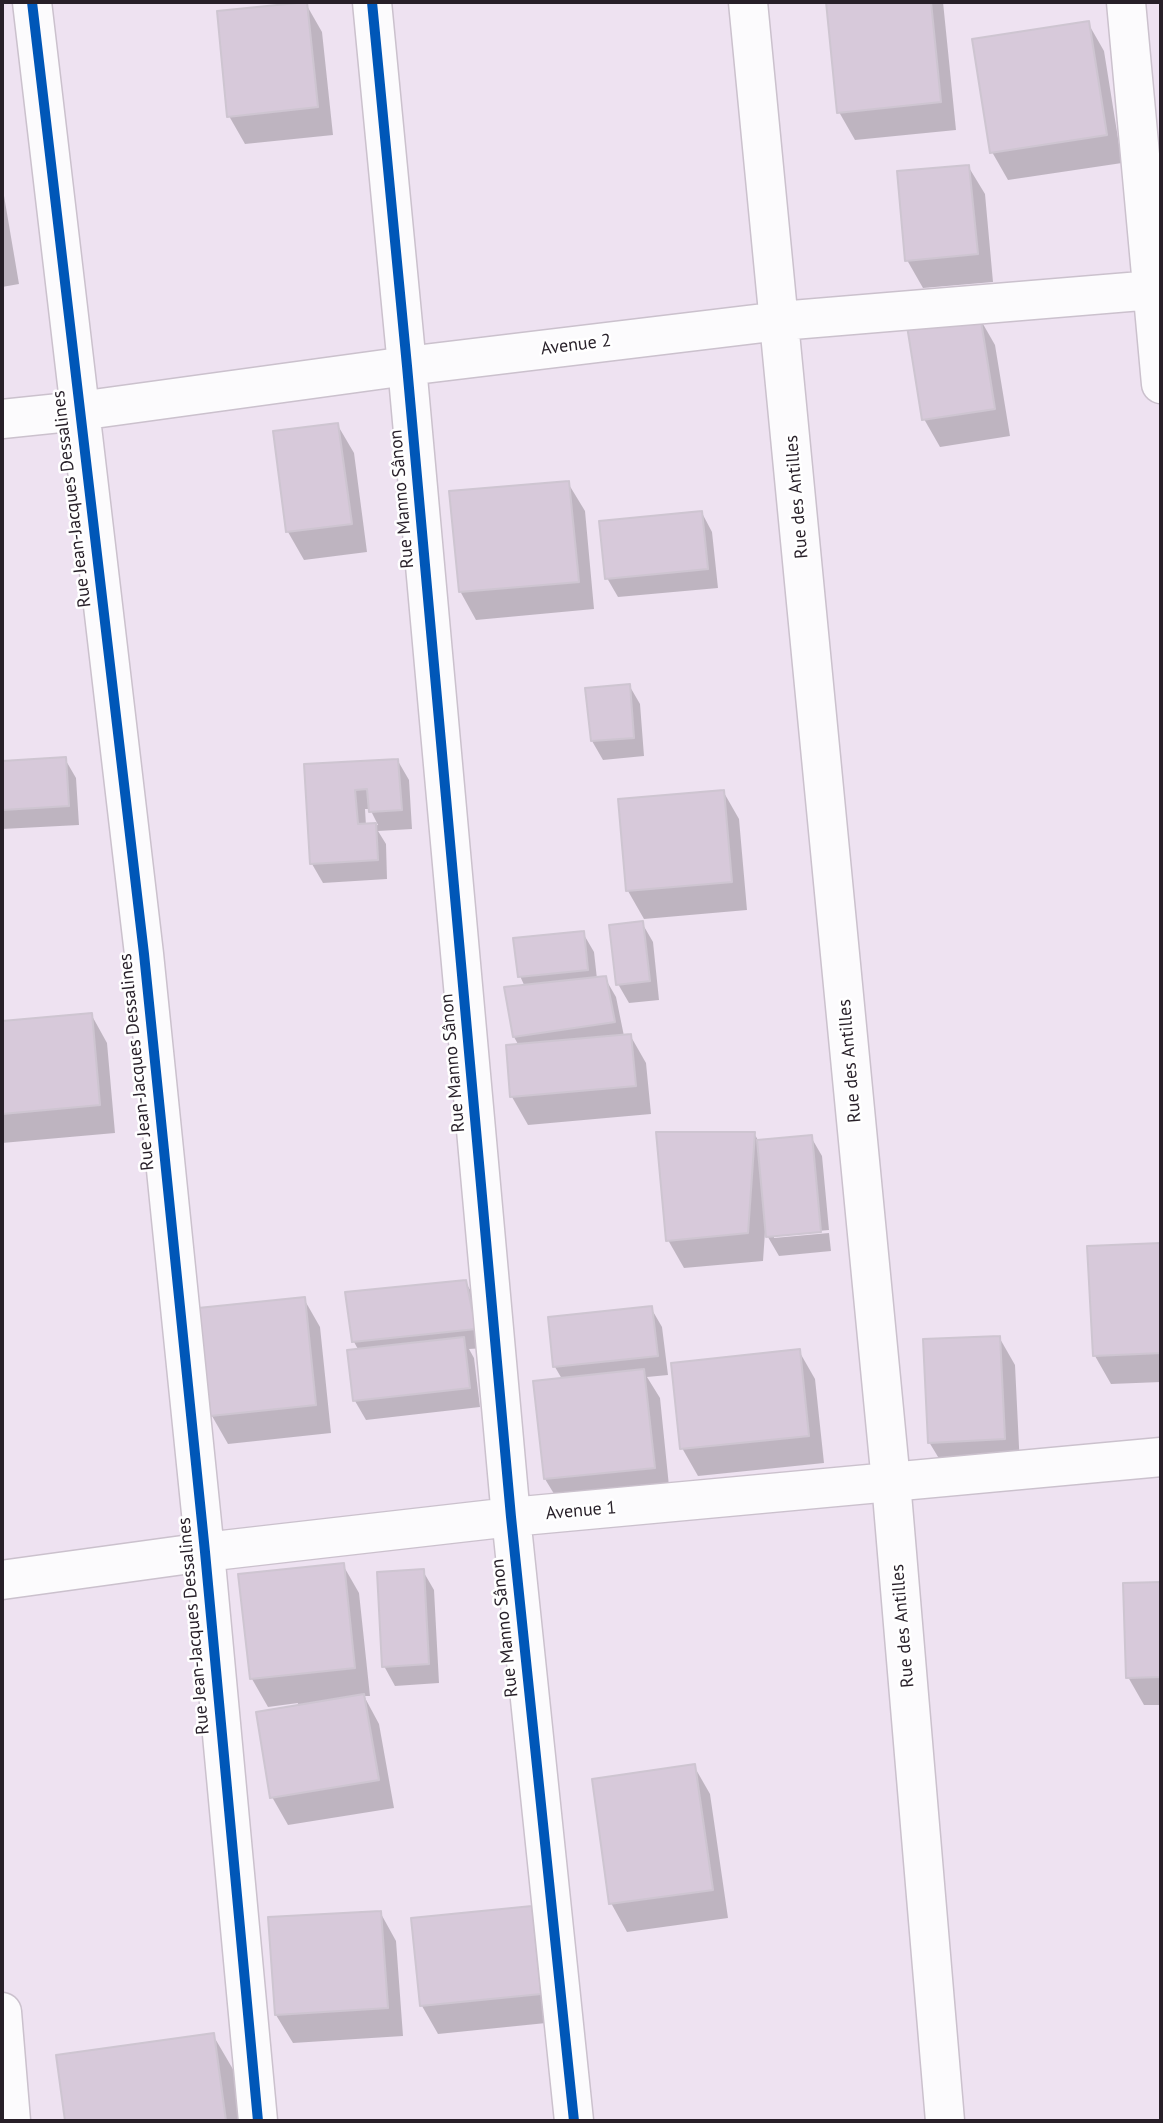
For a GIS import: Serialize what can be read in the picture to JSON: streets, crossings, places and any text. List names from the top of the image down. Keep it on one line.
{"streets":{"street":["Avenue 2","Rue des Antilles","Rue Jean-Jacques Dessalines","Rue Manno Sânon","Avenue 1"]},"crossings":[["Avenue 2","Rue des Antilles"],["Avenue 2","Rue Jean-Jacques Dessalines"],["Avenue 2","Rue Manno Sânon"],["Rue des Antilles","Avenue 1"],["Rue Jean-Jacques Dessalines","Avenue 1"],["Rue Manno Sânon","Avenue 1"]]}
